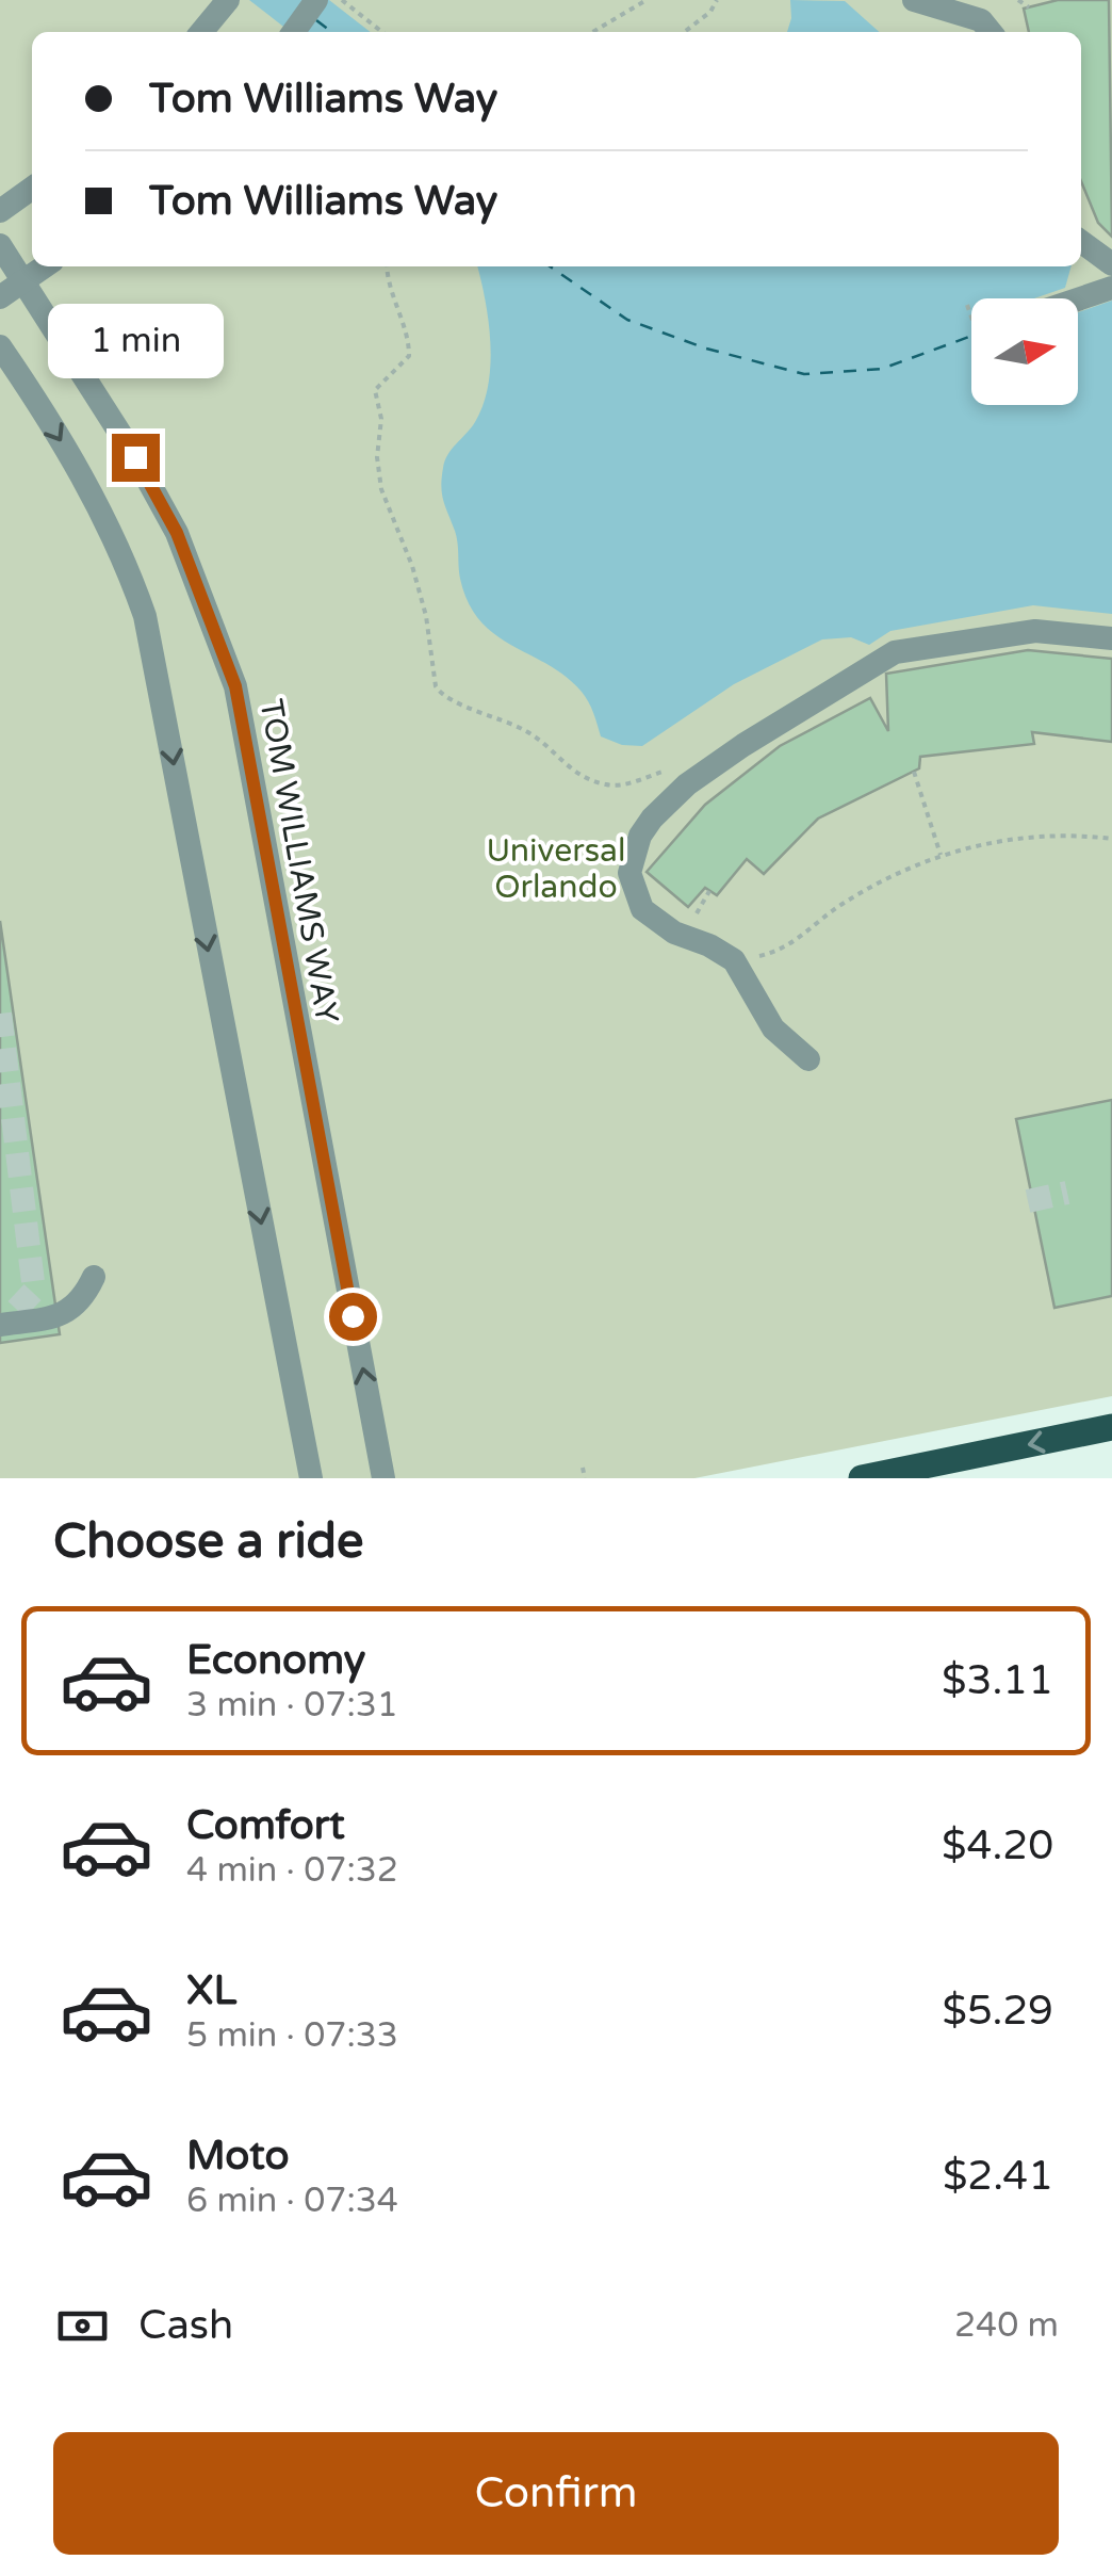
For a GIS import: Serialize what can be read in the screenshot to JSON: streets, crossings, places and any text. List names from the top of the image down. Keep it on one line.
{"streets":{"street":["TOM WILLIAMS WAY"]},"parks":["Universal Orlando"],"north":"right","page":{"banner":["Tom Williams Way","Tom Williams Way"],"bubble":"1 min","heading":"Choose a ride","list":[{"name":"Economy","note":"3 min · 07:31","value":"$3.11"},{"name":"Comfort","note":"4 min · 07:32","value":"$4.20"},{"name":"XL","note":"5 min · 07:33","value":"$5.29"},{"name":"Moto","note":"6 min · 07:34","value":"$2.41"}],"pay":["Cash","240 m"],"buttons":"Confirm"}}
